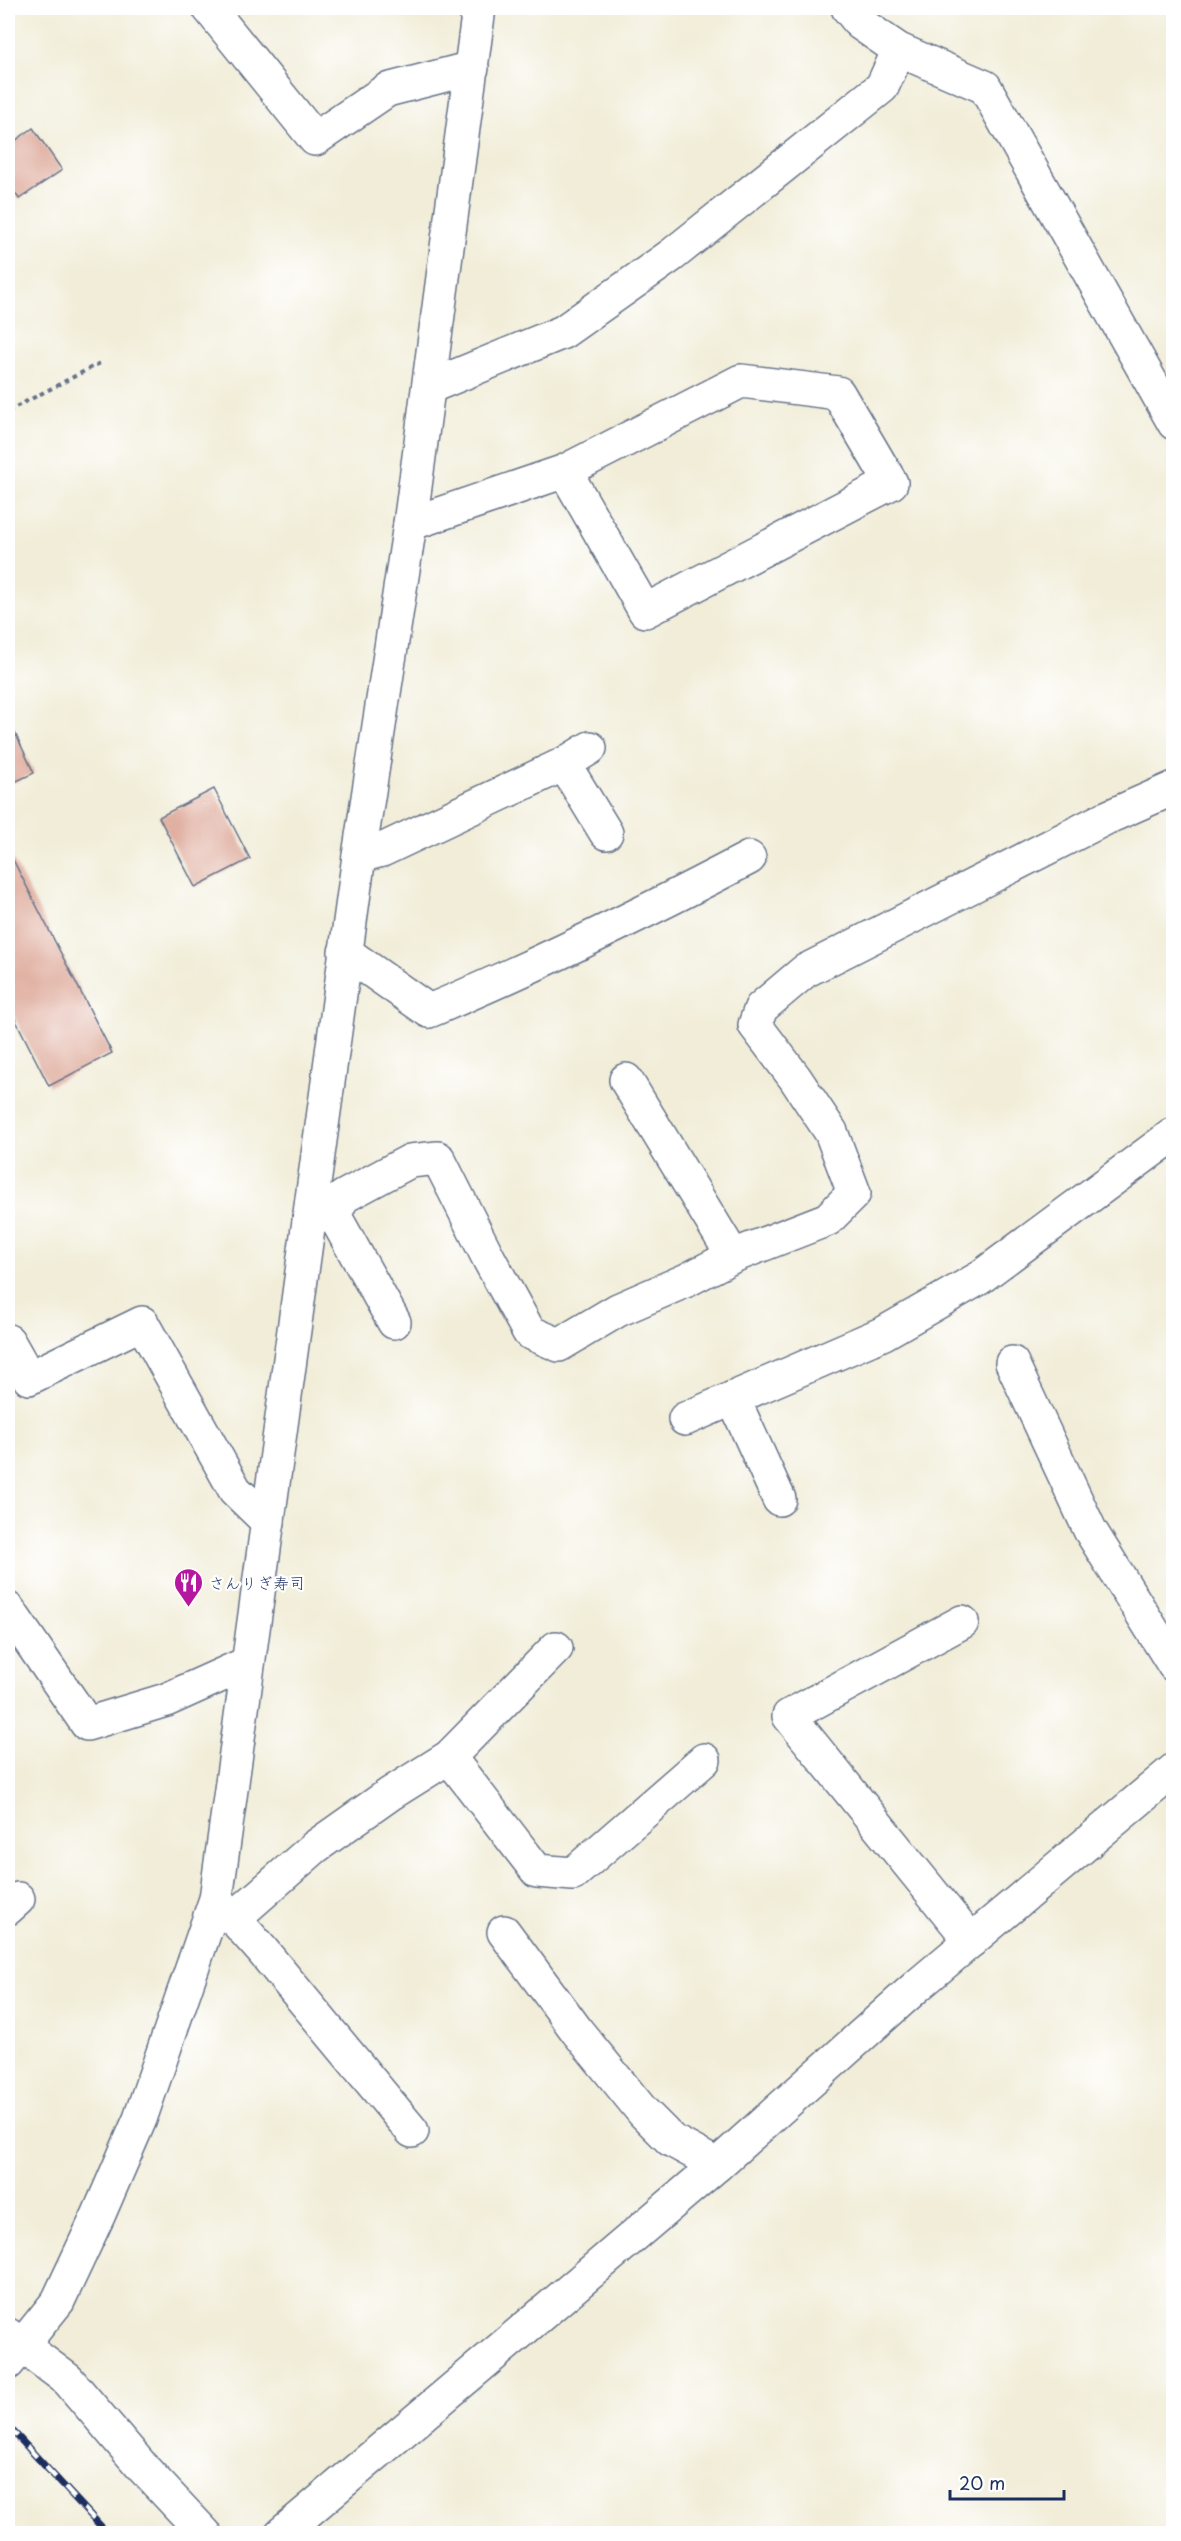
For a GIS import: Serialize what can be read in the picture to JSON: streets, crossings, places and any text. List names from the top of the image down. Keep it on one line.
{"places":{"restaurant":["さんりぎ寿司"]},"scale_bar":"20 m"}
